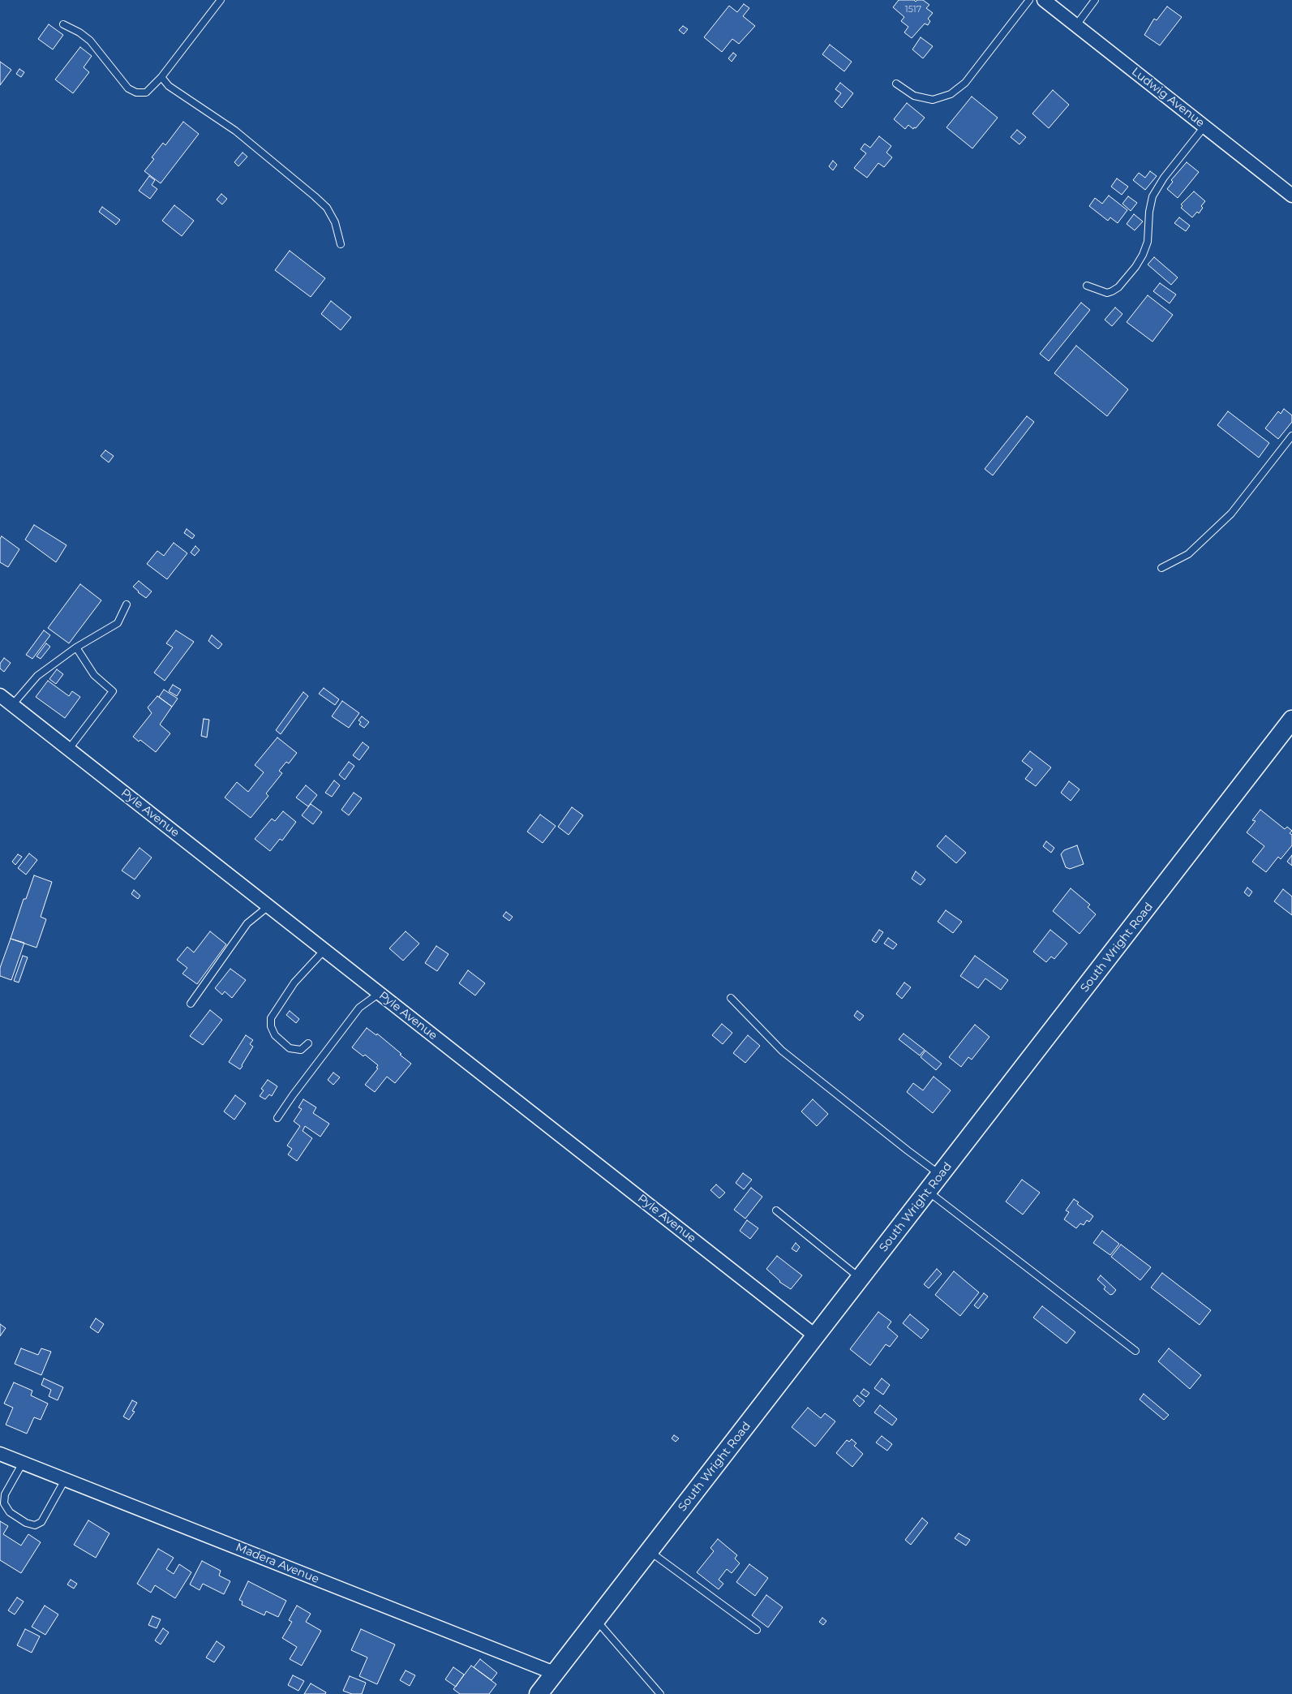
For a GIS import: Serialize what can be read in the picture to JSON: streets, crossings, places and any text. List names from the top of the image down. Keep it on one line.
{"streets":{"main road":["South Wright Road"],"street":["Ludwig Avenue","Pyle Avenue","Madera Avenue"]},"crossings":[["Pyle Avenue","South Wright Road"],["South Wright Road","Madera Avenue"]],"house_numbers":["1517"]}
